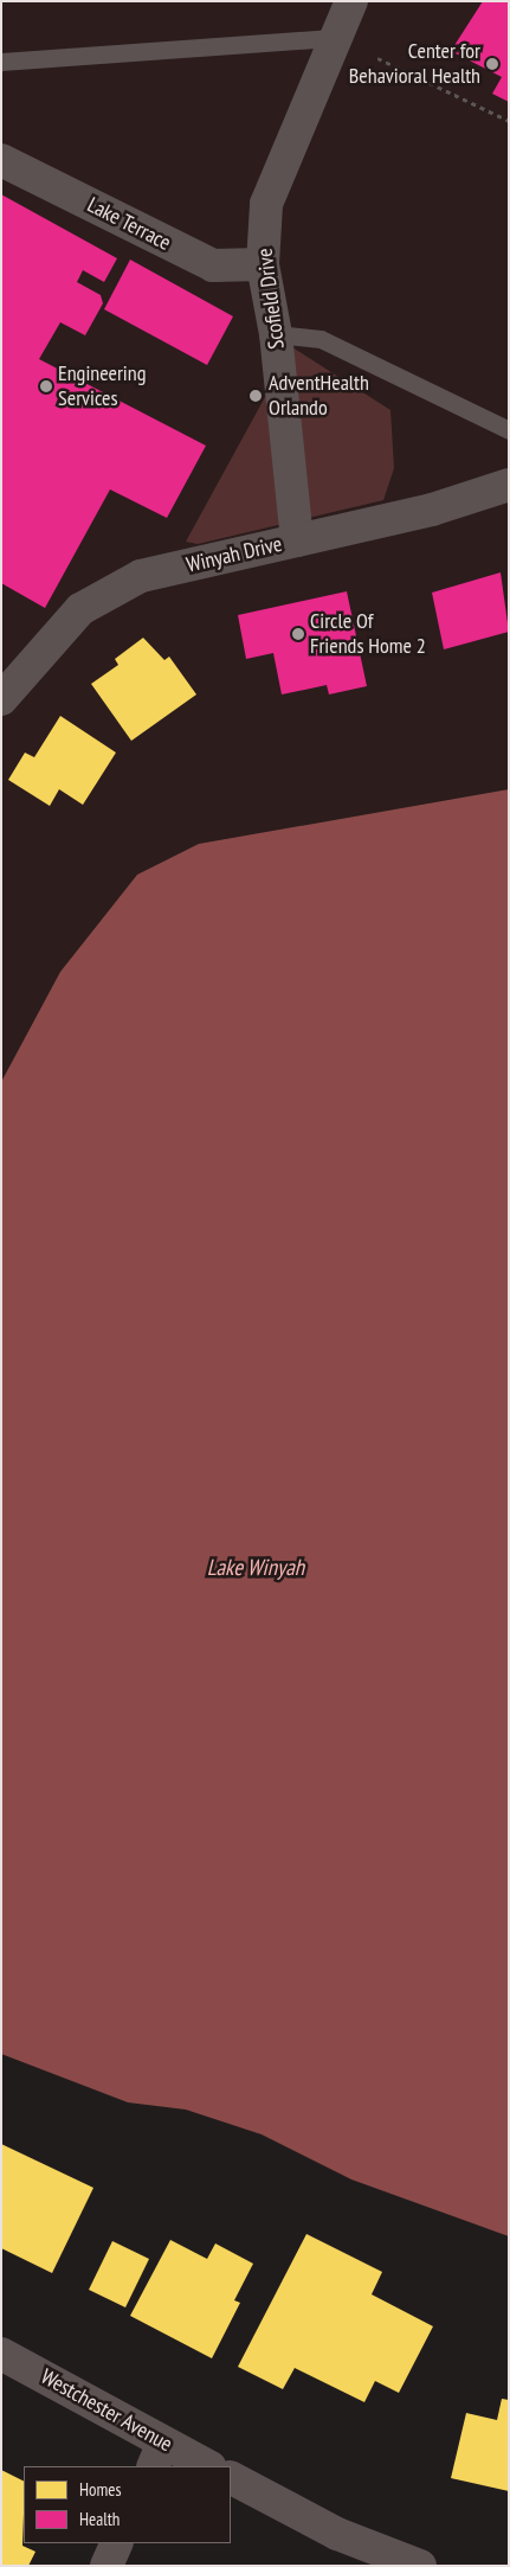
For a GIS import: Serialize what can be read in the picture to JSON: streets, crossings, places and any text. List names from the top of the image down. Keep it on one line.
{"streets":{"street":["Lake Terrace","Scofield Drive","Winyah Drive","Westchester Avenue"]},"crossings":[["Lake Terrace","Scofield Drive"],["Scofield Drive","Winyah Drive"]],"water":["Lake Winyah"],"places":["Center for Behavioral Health","Engineering Services","AdventHealth Orlando","Circle Of Friends Home 2"],"legend":["Homes","Health"]}
